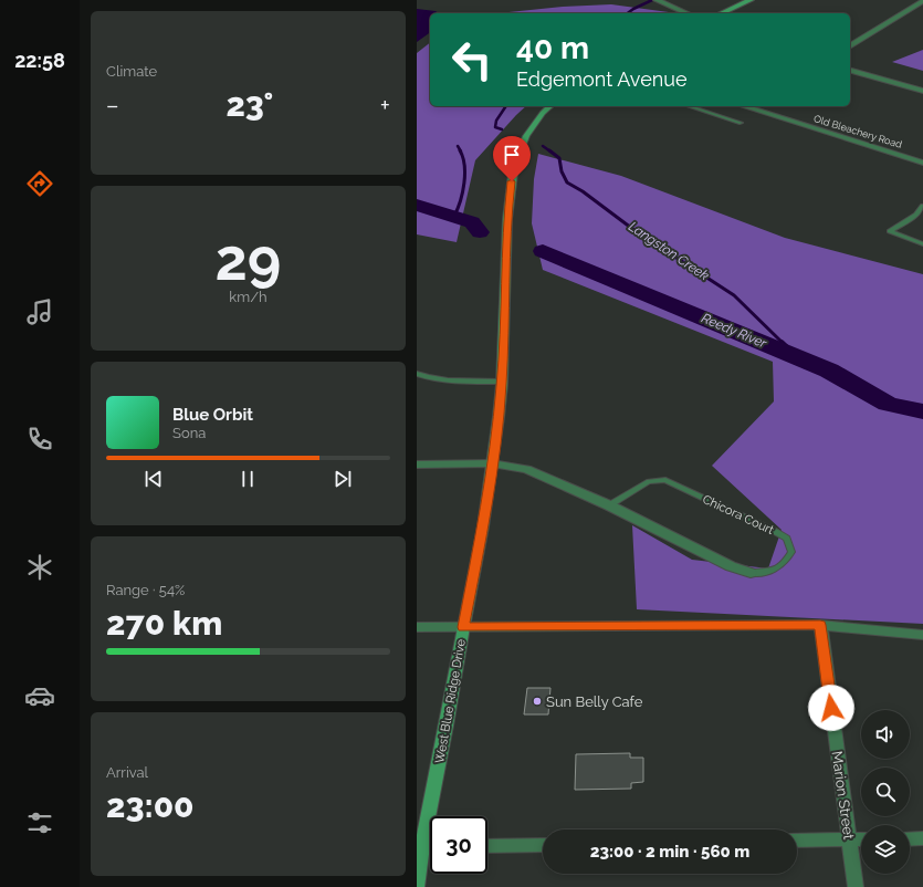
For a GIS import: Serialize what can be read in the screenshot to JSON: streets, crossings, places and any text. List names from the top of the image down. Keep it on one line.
{"streets":{"main road":["West Blue Ridge Drive"],"street":["Old Bleachery Road","Chicora Court","Marion Street"]},"crossings":[["Chicora Court","West Blue Ridge Drive"]],"water":["Langston Creek","Reedy River"],"places":["Sun Belly Cafe"],"page":{"tabs":"22:58","tile":["Climate",["29","km/h"],["Range · 54%","270 km"],["Arrival","23:00"]],"turn":["40 m","Edgemont Avenue"],"heat":["−","23°","+"],"song":["Blue Orbit","Sona"],"limit":"30","trip":"23:00 · 2 min · 560 m"}}
